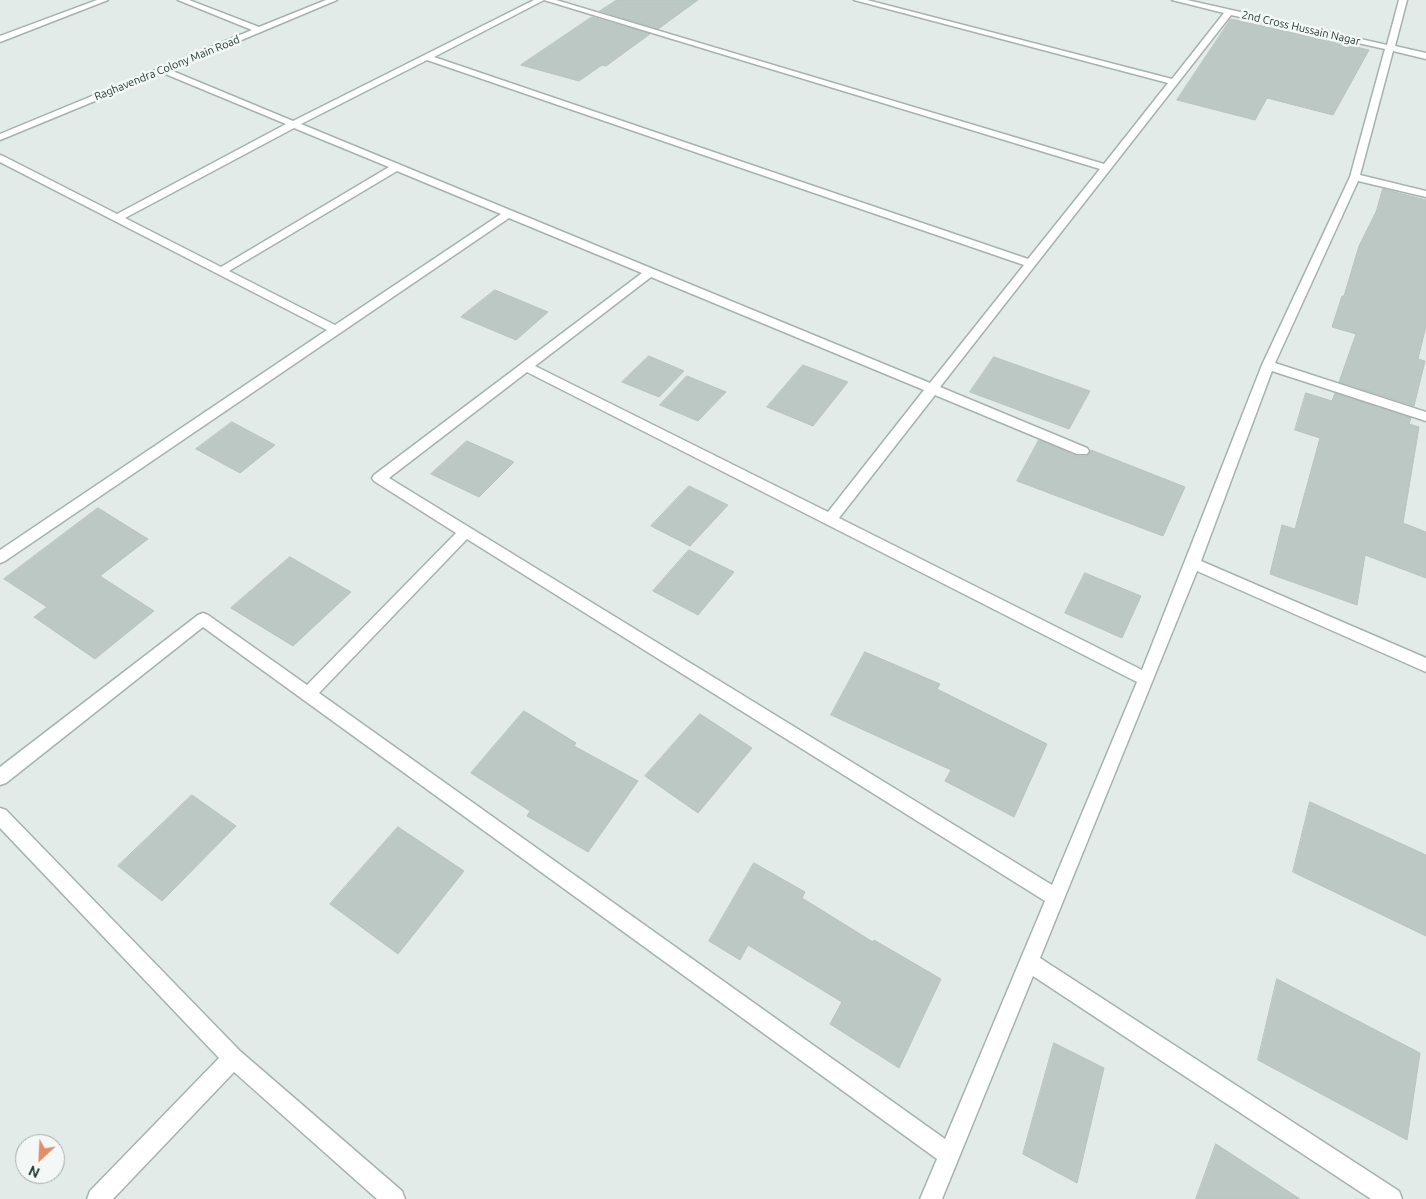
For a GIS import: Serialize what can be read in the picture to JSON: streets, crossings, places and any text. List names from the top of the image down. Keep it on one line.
{"streets":{"street":["2nd Cross Hussain Nagar","Raghavendra Colony Main Road"]},"north":"bottom left"}
